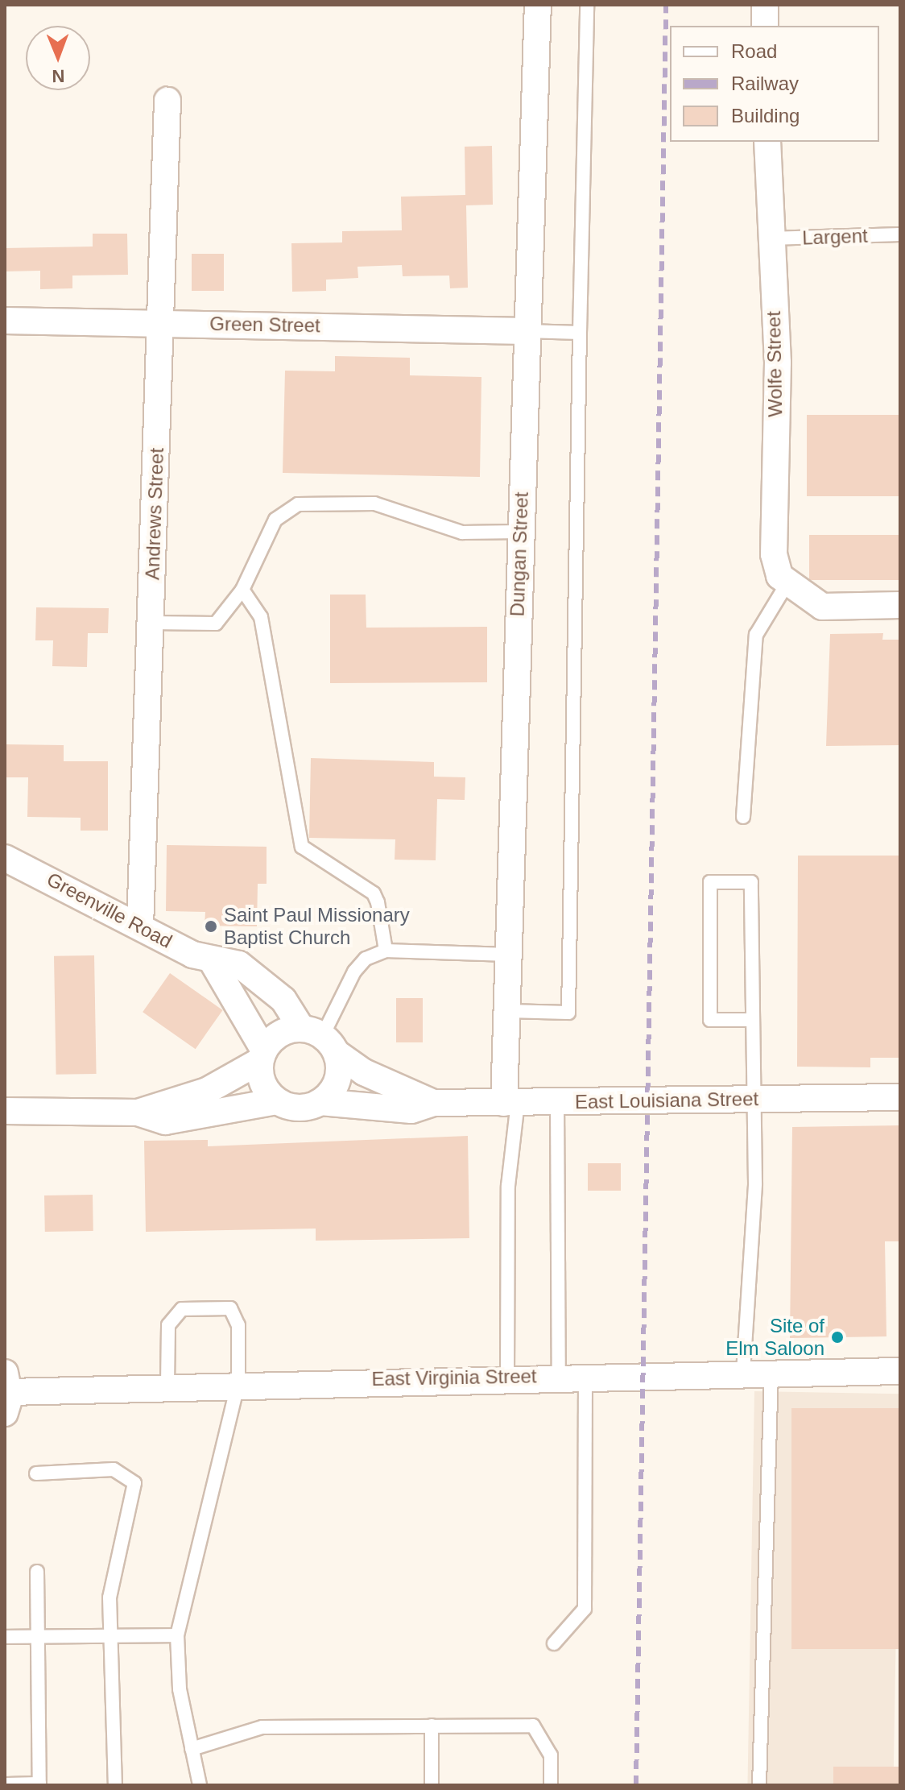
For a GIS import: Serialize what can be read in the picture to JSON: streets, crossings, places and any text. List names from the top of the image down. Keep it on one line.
{"streets":{"street":["Green Street","Wolfe Street","Andrews Street","Dungan Street","Greenville Road","East Louisiana Street","East Virginia Street"],"lane":["Largent"]},"crossings":[["Largent","Wolfe Street"],["Green Street","Andrews Street"],["Green Street","Dungan Street"],["Andrews Street","Greenville Road"],["Dungan Street","East Louisiana Street"],["Greenville Road","East Louisiana Street"]],"places":["Saint Paul Missionary Baptist Church","Site of Elm Saloon"],"legend":["Road","Railway","Building"],"north":"bottom"}
